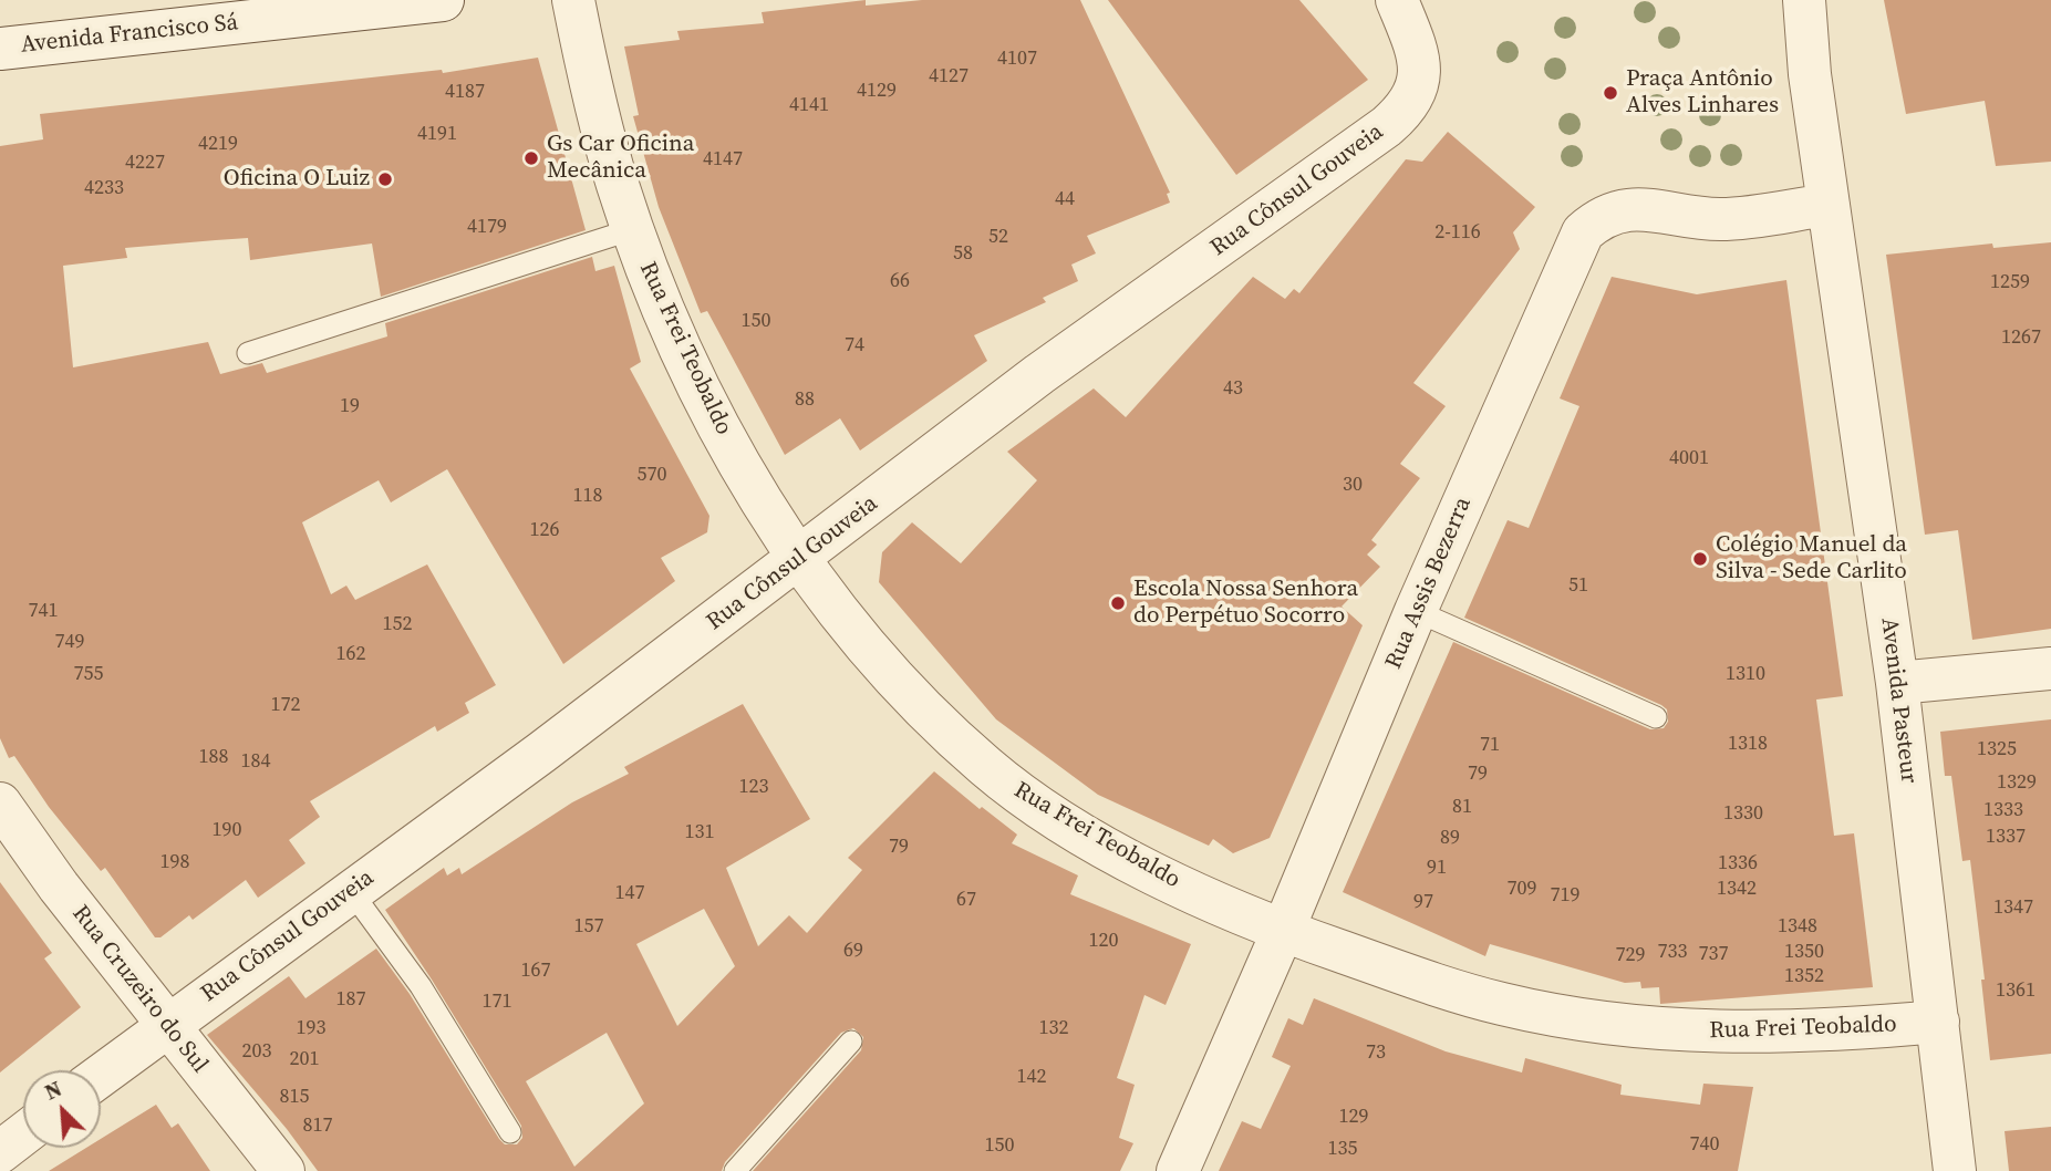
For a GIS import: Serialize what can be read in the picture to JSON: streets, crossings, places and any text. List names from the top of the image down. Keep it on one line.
{"streets":{"street":["Avenida Francisco Sá","Rua Cônsul Gouveia","Rua Frei Teobaldo","Rua Assis Bezerra","Avenida Pasteur","Rua Cruzeiro do Sul"]},"crossings":[["Rua Cônsul Gouveia","Rua Frei Teobaldo"],["Rua Cônsul Gouveia","Rua Cruzeiro do Sul"],["Rua Frei Teobaldo","Rua Assis Bezerra"],["Rua Frei Teobaldo","Avenida Pasteur"],["Rua Assis Bezerra","Avenida Pasteur"]],"places":["Praça Antônio Alves Linhares","Gs Car Oficina Mecânica","Oficina O Luiz","Colégio Manuel da Silva - Sede Carlito","Escola Nossa Senhora do Perpétuo Socorro"],"house_numbers":["4107","4127","4129","4187","4141","4191","4219","4147","4227","4233","44","4179","2-116","52","58","66","1259","150","1267","74","43","88","19","4001","570","30","118","126","51","741","152","749","162","755","1310","172","1318","71","1325","188","184","79","1329","123","81","1333","1330","190","131","1337","89","79","198","1336","91","709","1342","147","719","67","97","1347","157","1348","120","69","733","1350","737","729","167","1352","1361","187","171","193","132","203","73","201","142","815","129","817","740","150","135"],"north":"top left"}
